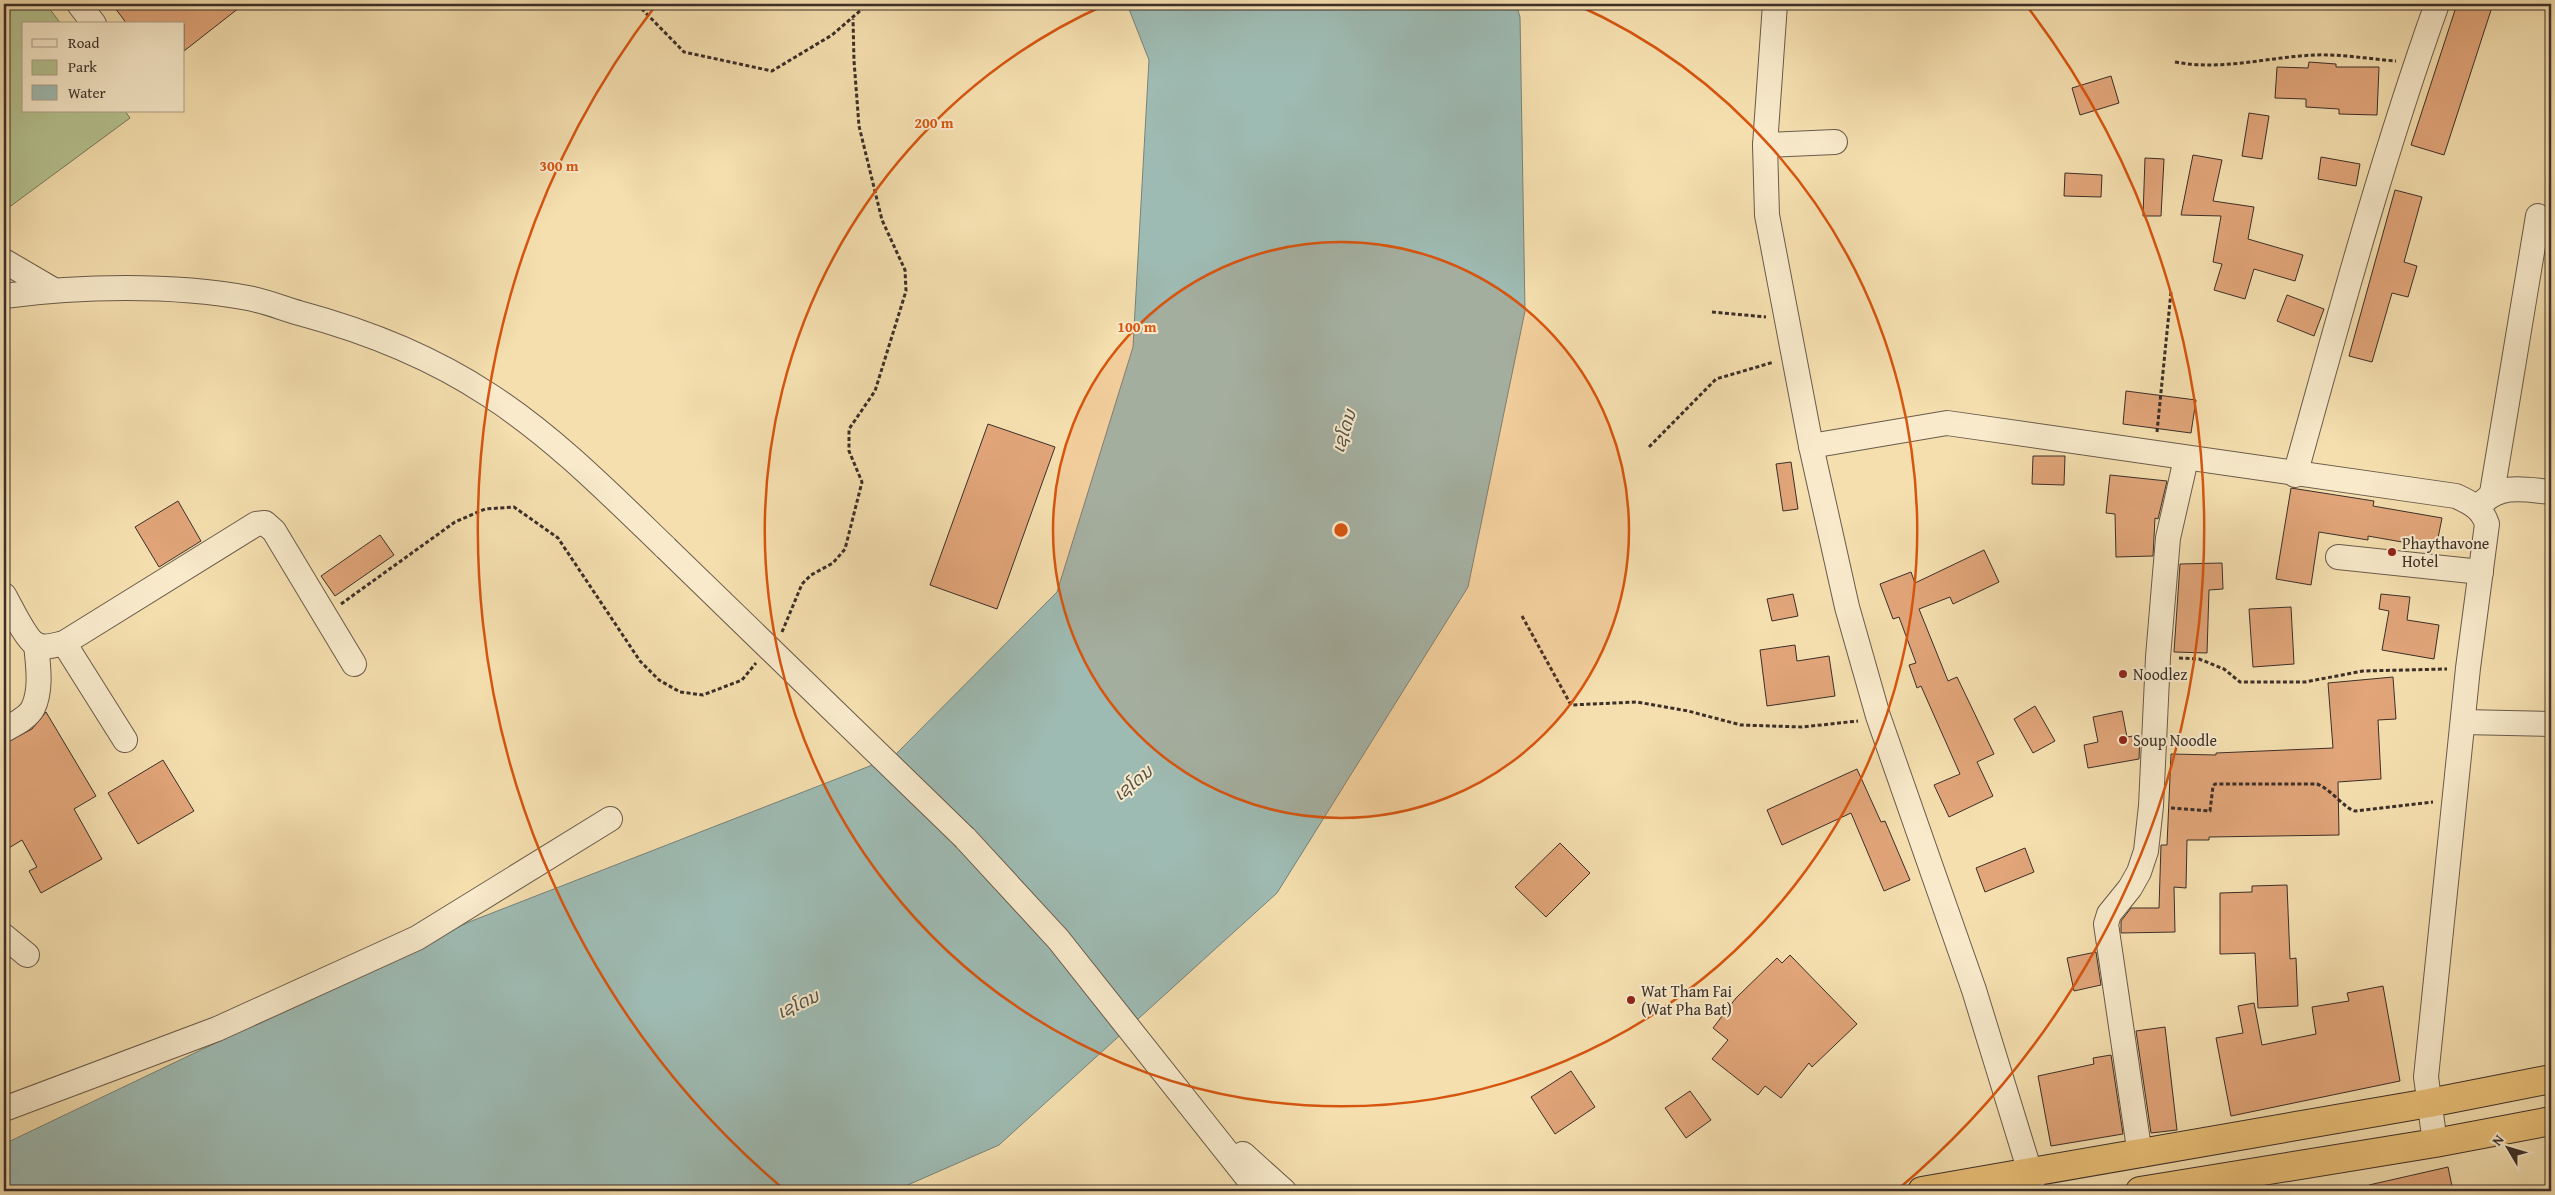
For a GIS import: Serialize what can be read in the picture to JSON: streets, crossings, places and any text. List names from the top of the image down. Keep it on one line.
{"water":["ເຊໂດນ"],"places":["Phaythavone Hotel","Noodlez","Soup Noodle","Wat Tham Fai (Wat Pha Bat)"],"legend":["Road","Park","Water"],"north":"top left","rings":["200 m","300 m","100 m"]}
